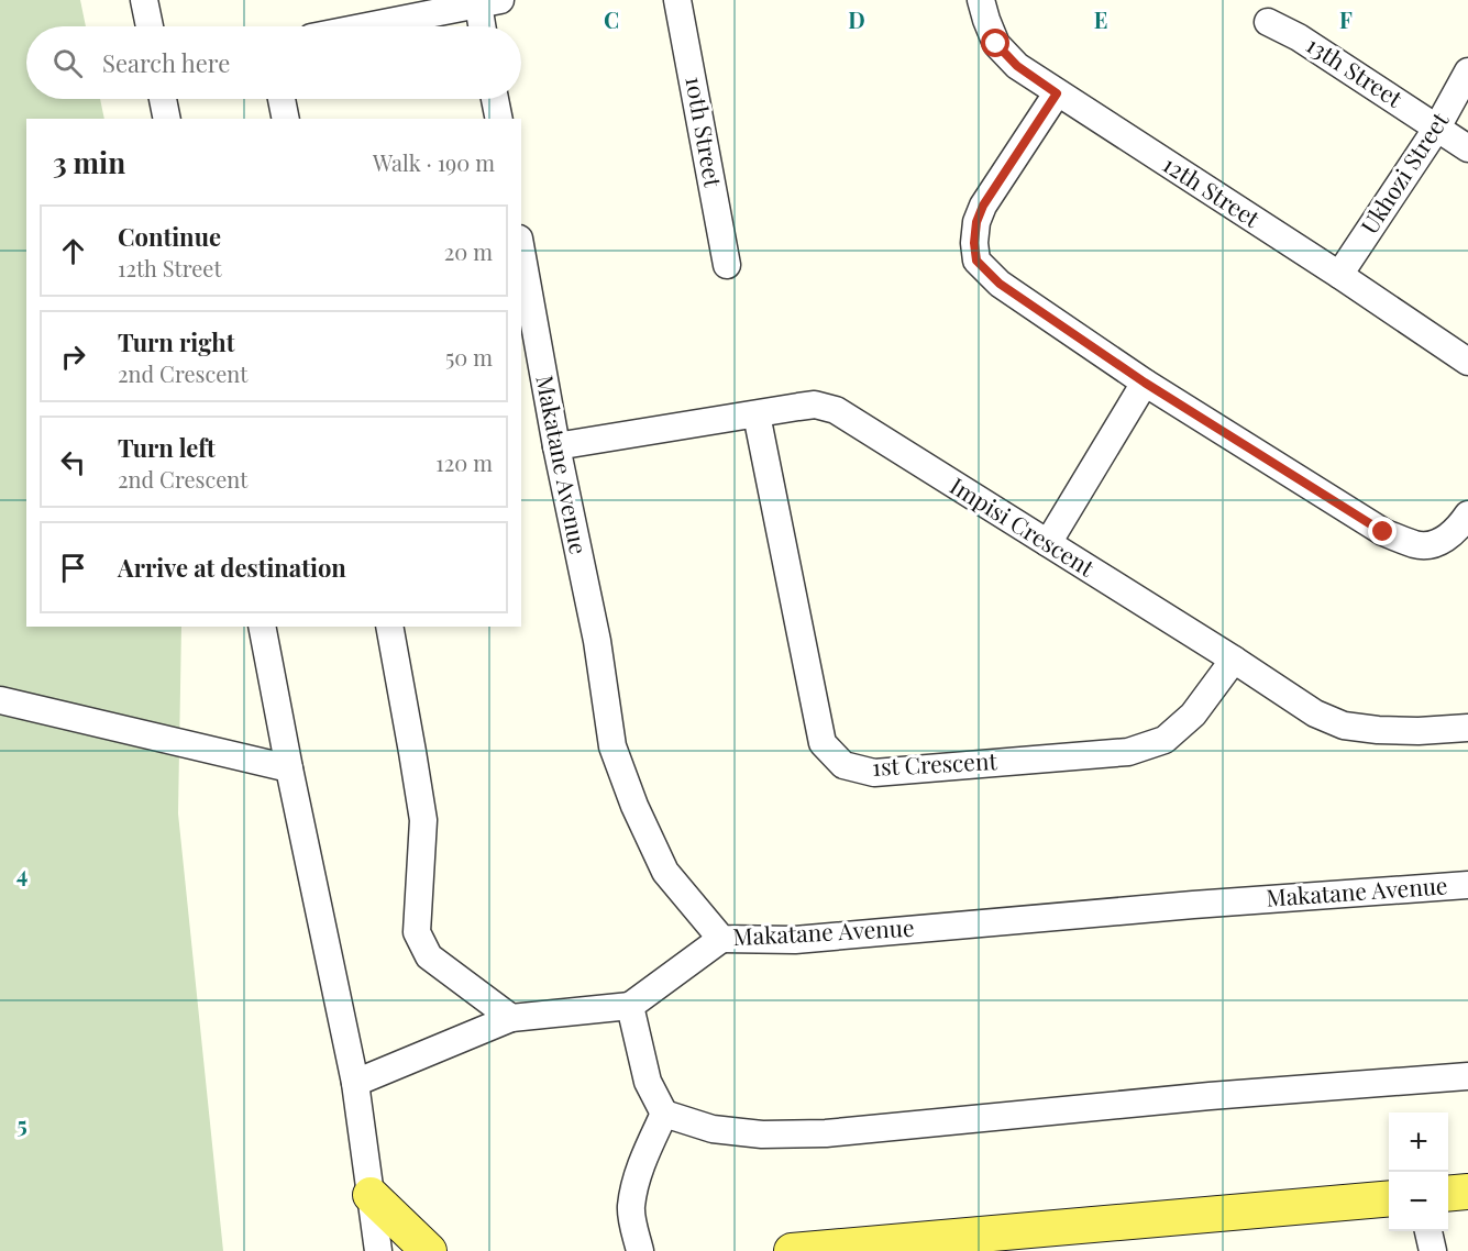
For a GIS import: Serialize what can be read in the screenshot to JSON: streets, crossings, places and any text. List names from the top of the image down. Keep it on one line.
{"streets":{"street":["13th Street","10th Street","Ukhozi Street","12th Street","Makatane Avenue","Impisi Crescent","1st Crescent"]},"crossings":[["13th Street","Ukhozi Street"],["Ukhozi Street","12th Street"],["Makatane Avenue","Impisi Crescent"],["Impisi Crescent","1st Crescent"]],"page":{"search":"Search here","heading":["3 min","Walk · 190 m"],"list":[["Continue","12th Street","20 m"],["Turn right","2nd Crescent","50 m"],["Turn left","2nd Crescent","120 m"],"Arrive at destination"],"map_buttons":["+","−"]},"grid":{"columns":["C","D","E","F"],"rows":["4","5"]}}
